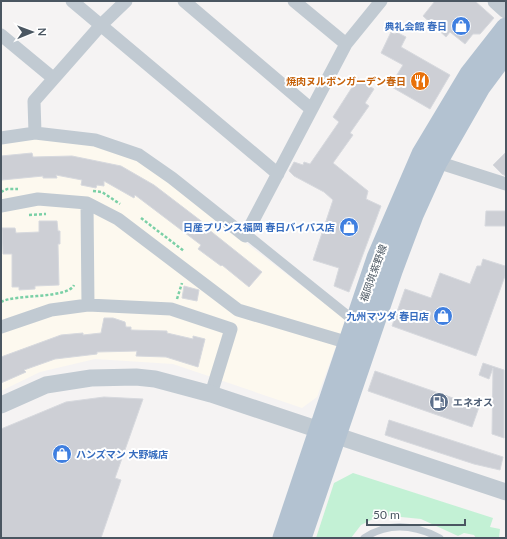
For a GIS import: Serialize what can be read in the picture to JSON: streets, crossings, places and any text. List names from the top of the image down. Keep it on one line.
{"streets":{"main road":["福岡筑紫野線"]},"places":{"shop":["典礼会館 春日","日産プリンス福岡 春日バイパス店","九州マツダ 春日店","ハンズマン 大野城店"],"restaurant":["焼肉ヌルボンガーデン春日"],"fuel station":["エネオス"]},"scale_bar":"50 m","north":"right"}
